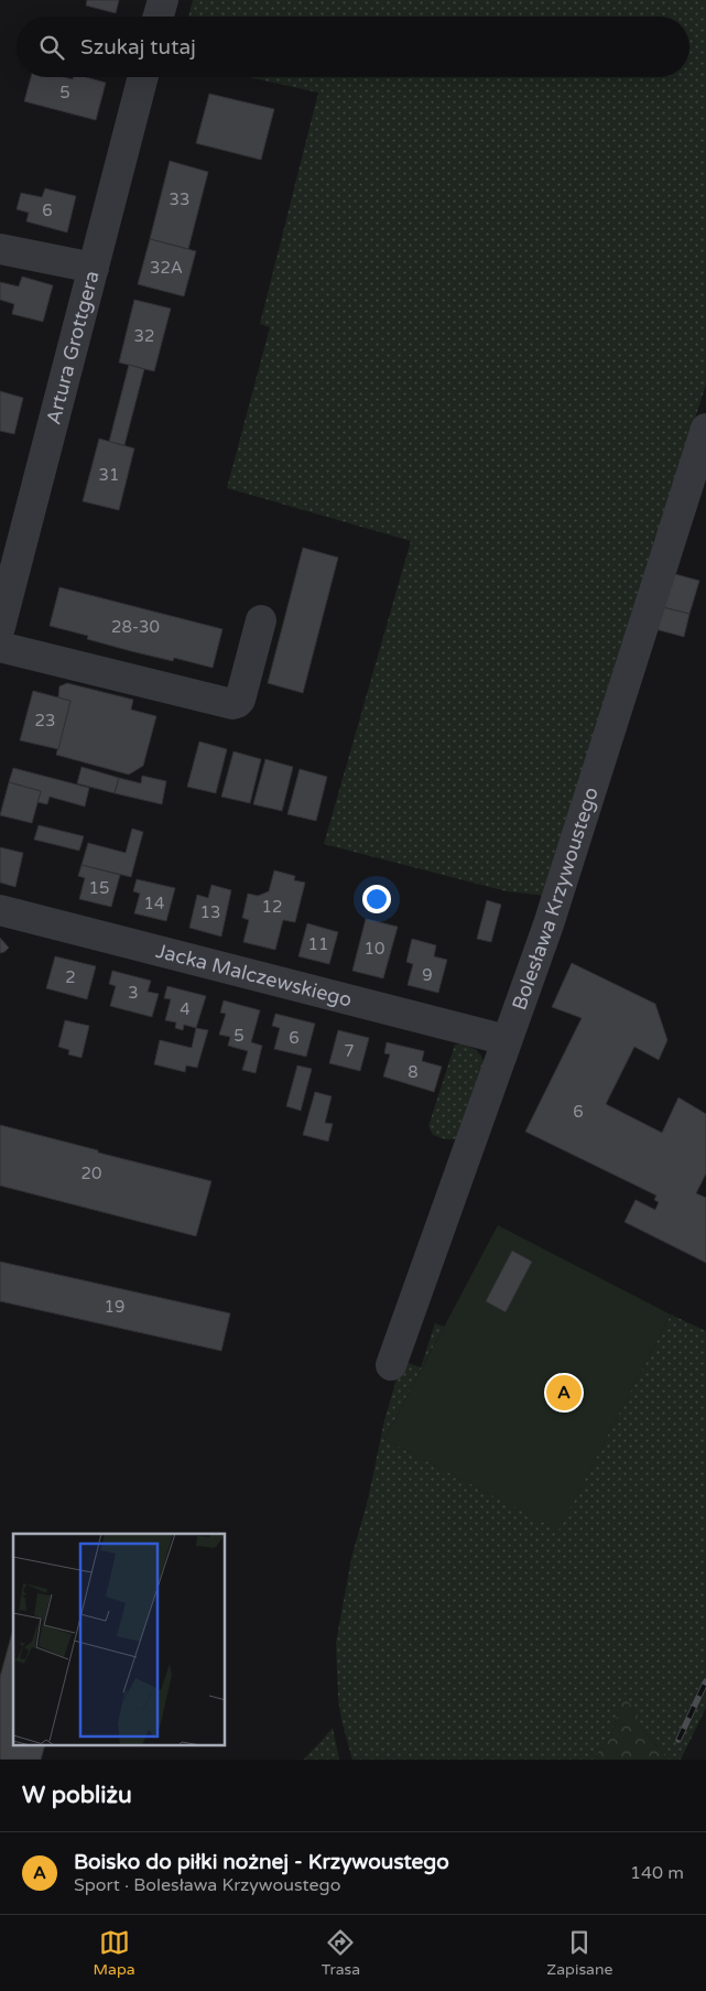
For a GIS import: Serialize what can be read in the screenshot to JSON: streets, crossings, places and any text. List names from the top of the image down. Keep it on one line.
{"streets":{"street":["Artura Grottgera","Bolesława Krzywoustego","Jacka Malczewskiego"]},"crossings":[["Bolesława Krzywoustego","Jacka Malczewskiego"]],"house_numbers":["5","33","6","32A","32","31","28-30","23","15","14","12","13","11","10","9","2","3","4","5","6","7","8","6","20","19"],"page":{"search":"Szukaj tutaj","pins":"A","heading":"W pobliżu","list":[{"mark":"A","name":"Boisko do piłki nożnej - Krzywoustego","note":"Sport · Bolesława Krzywoustego","value":"140 m"}],"nav":["Mapa","Trasa","Zapisane"]}}
